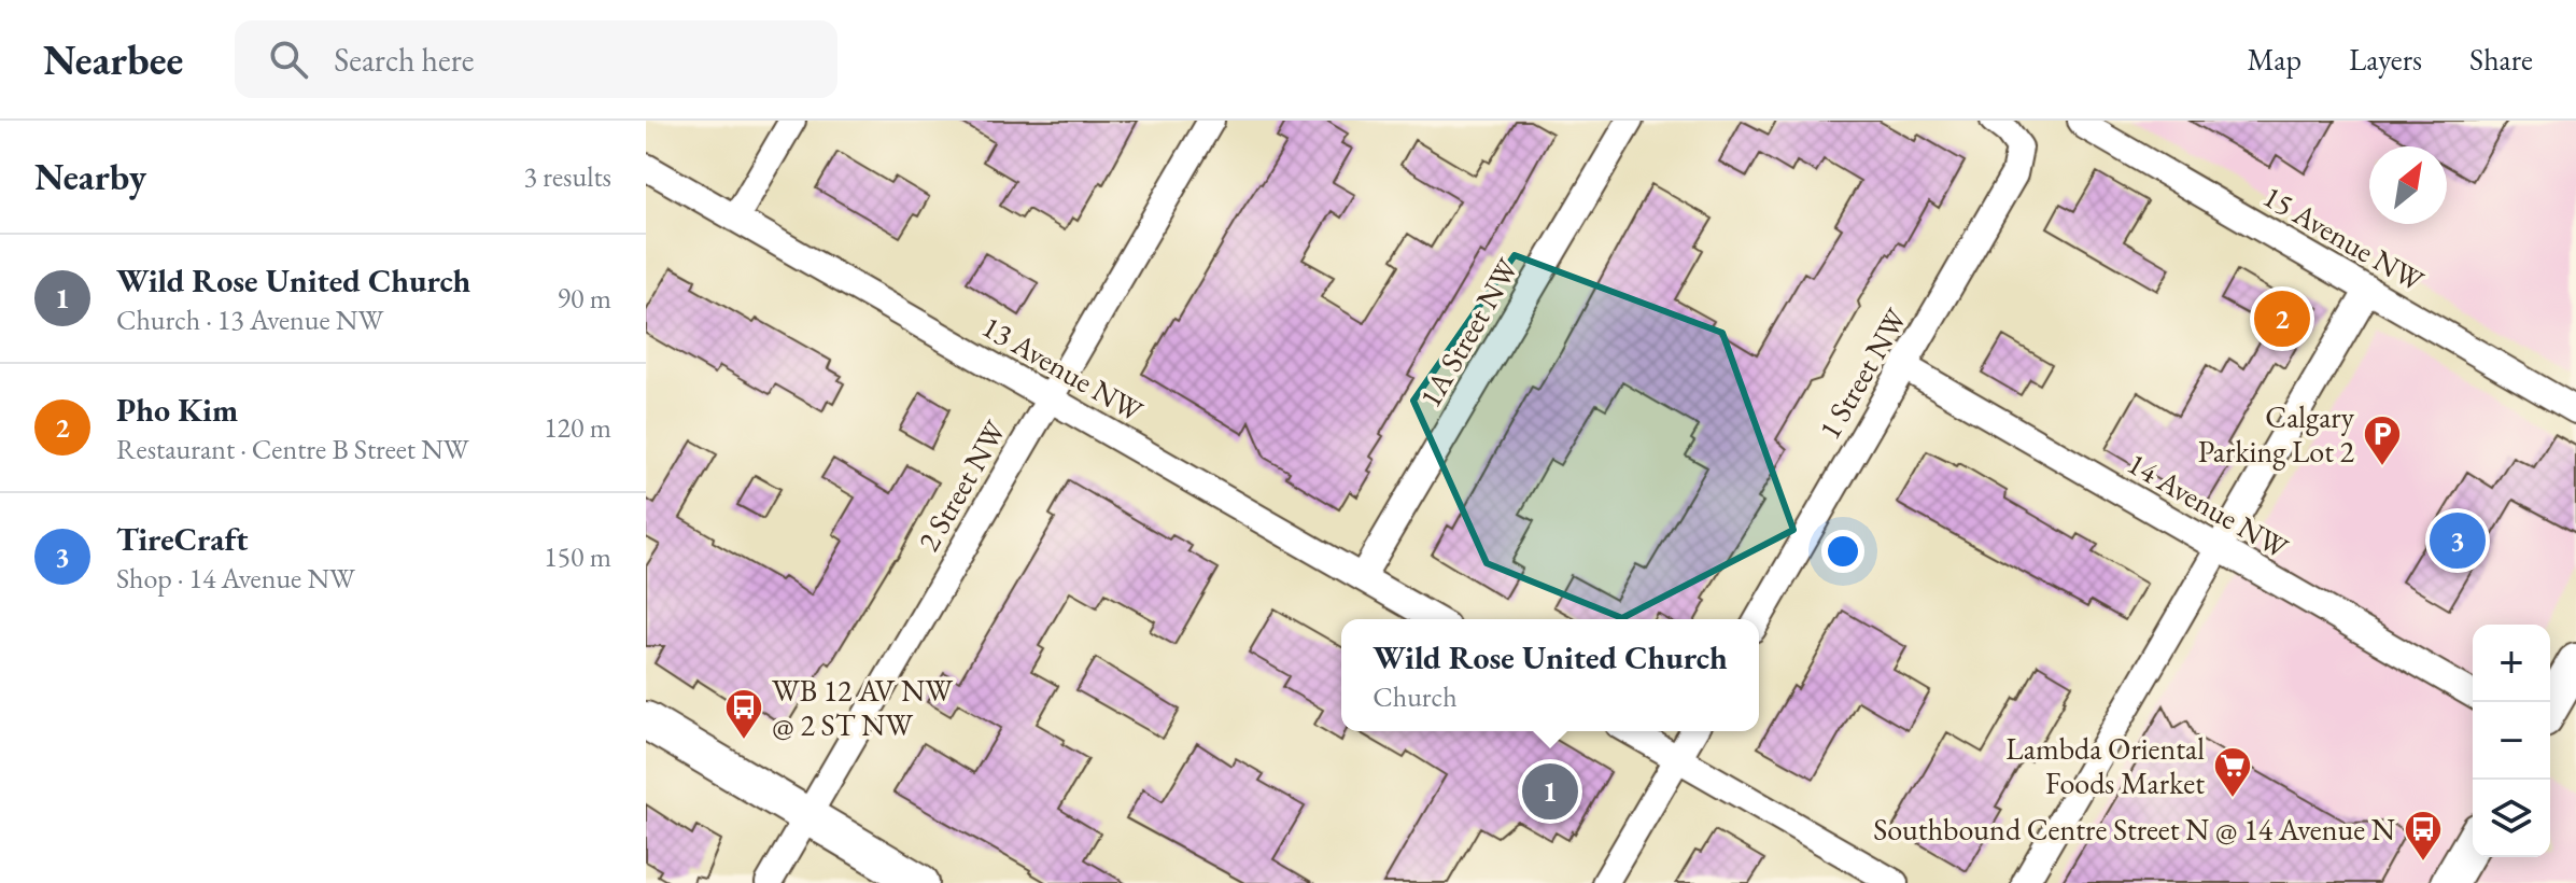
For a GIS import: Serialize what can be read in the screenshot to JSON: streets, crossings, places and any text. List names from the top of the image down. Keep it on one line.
{"streets":{"street":["15 Avenue NW","1A Street NW","13 Avenue NW","1 Street NW","2 Street NW","14 Avenue NW"]},"crossings":[["1A Street NW","13 Avenue NW"],["13 Avenue NW","2 Street NW"],["1 Street NW","14 Avenue NW"]],"places":{"parking":["Calgary Parking Lot 2"],"bus stop":["WB 12 AV NW @ 2 ST NW","Southbound Centre Street N @ 14 Avenue N"],"supermarket":["Lambda Oriental Foods Market"]},"north":"top right","page":{"header":"Nearbee","search":"Search here","nav":["Map","Layers","Share"],"heading":["Nearby","3 results"],"list":[{"mark":"1","name":"Wild Rose United Church","note":"Church · 13 Avenue NW","value":"90 m"},{"mark":"2","name":"Pho Kim","note":"Restaurant · Centre B Street NW","value":"120 m"},{"mark":"3","name":"TireCraft","note":"Shop · 14 Avenue NW","value":"150 m"}],"pins":["2","3","1"],"popup":["Wild Rose United Church","Church"],"map_buttons":["+","−"]}}
